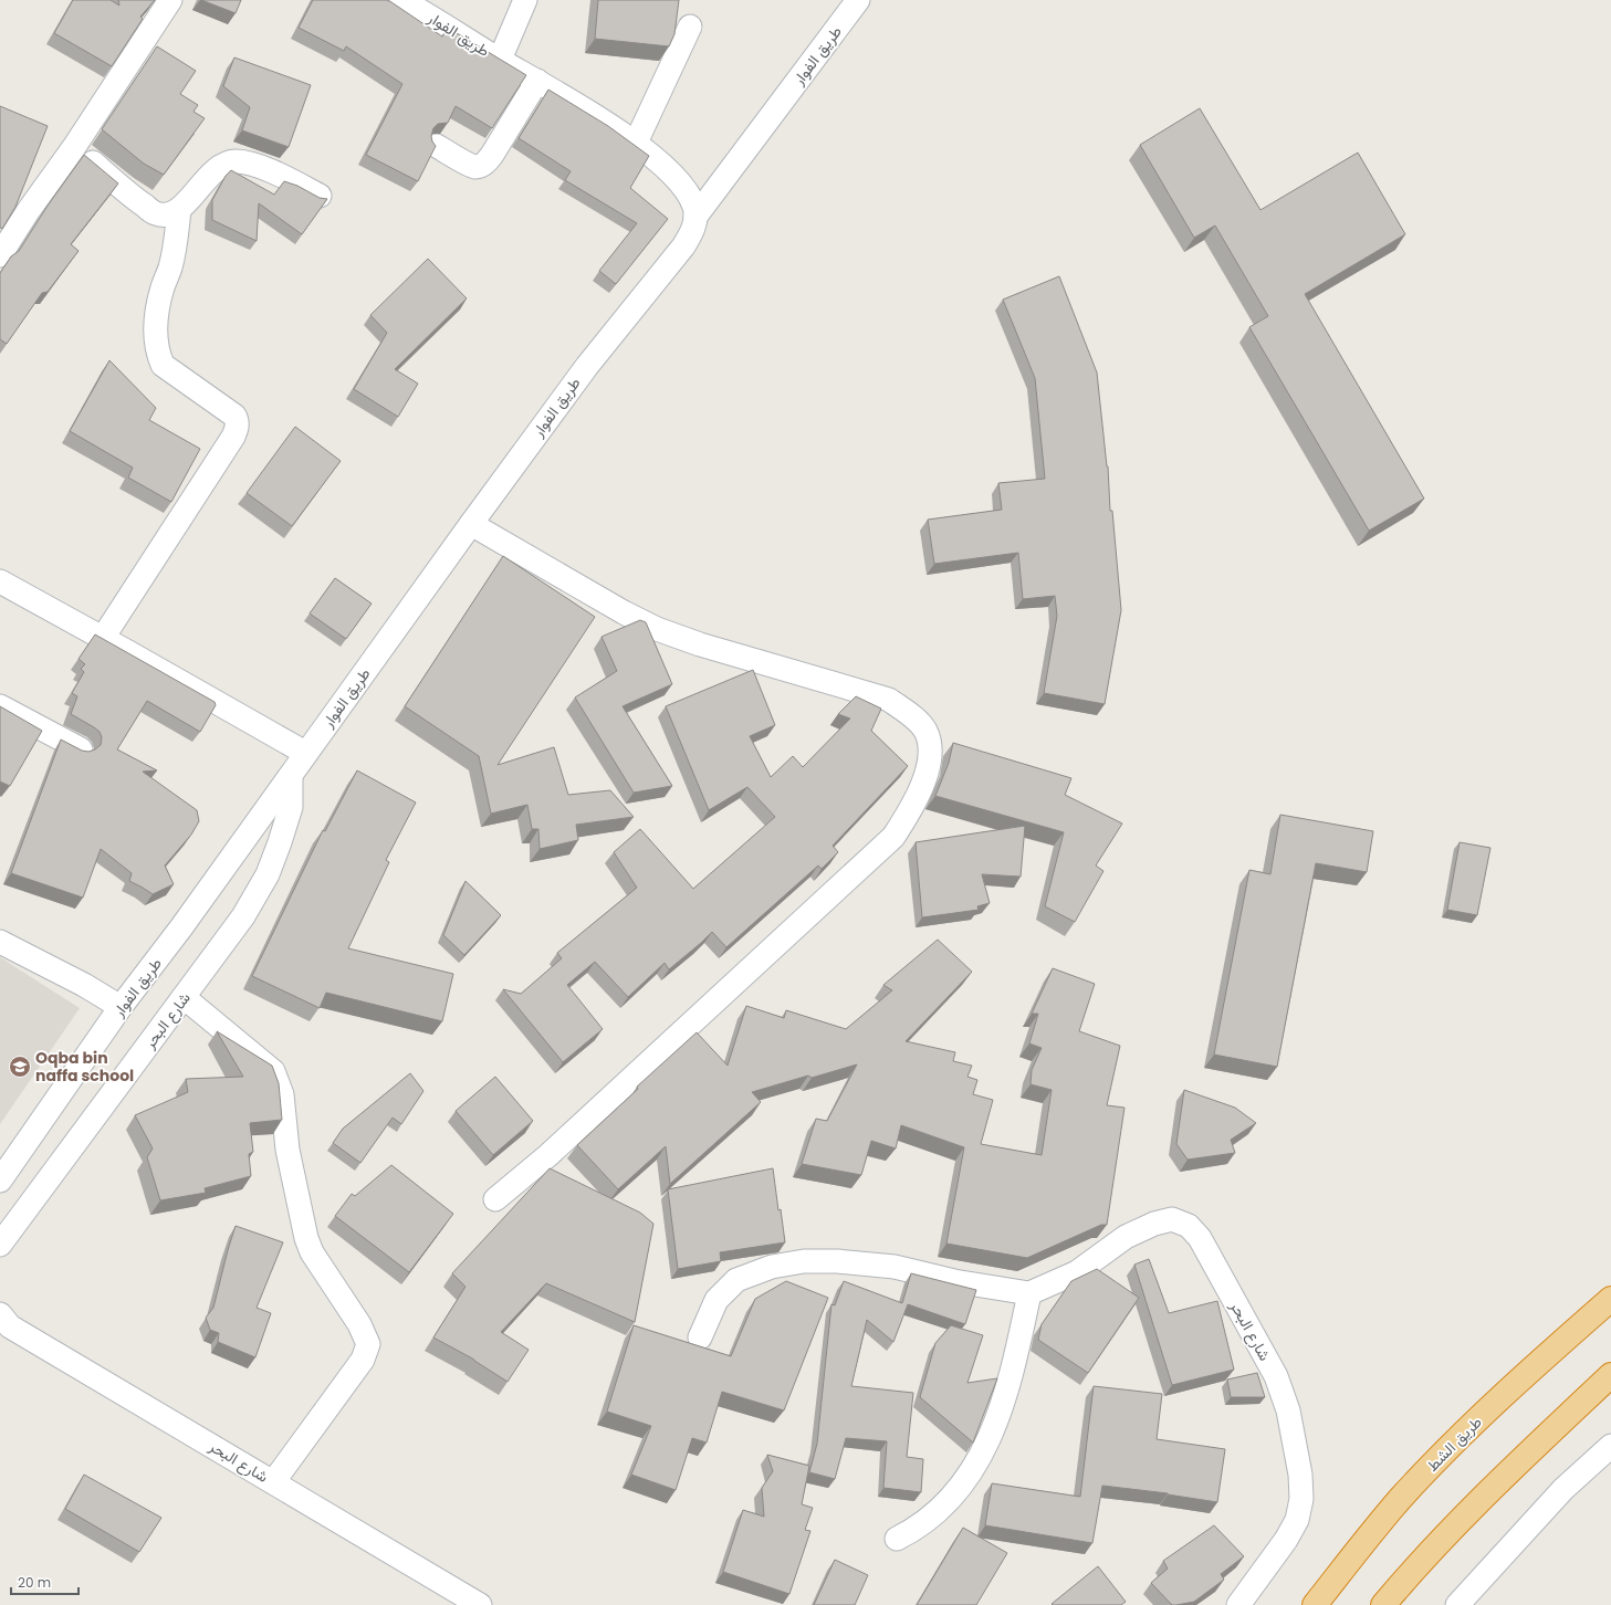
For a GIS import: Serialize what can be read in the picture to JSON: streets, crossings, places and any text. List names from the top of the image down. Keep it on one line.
{"streets":{"highway":["طريق الشط"],"street":["طريق الفوار","شارع البحر"]},"crossings":[["طريق الفوار","شارع البحر"]],"places":{"school or university":["Oqba bin naffa school"]},"scale_bar":"20 m"}
